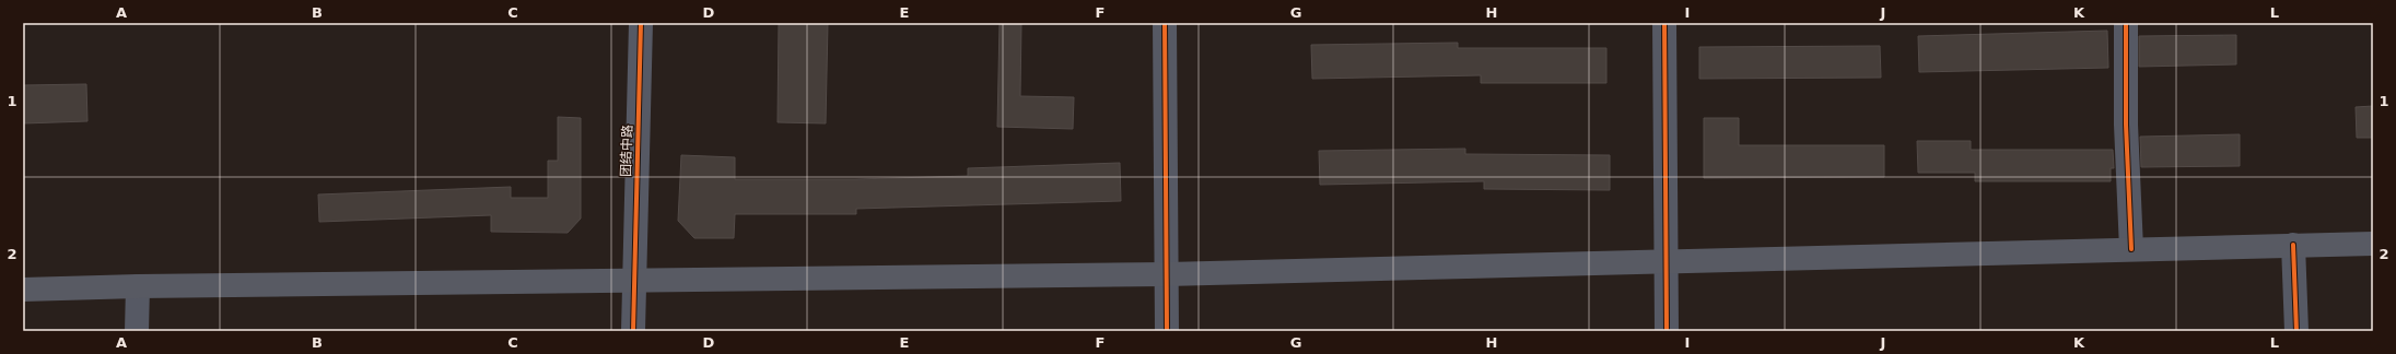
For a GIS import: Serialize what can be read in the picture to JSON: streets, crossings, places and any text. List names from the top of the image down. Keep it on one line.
{"streets":{"street":["团结中路"]},"grid":{"columns":["A","B","C","D","E","F","G","H","I","J","K","L"],"rows":["1","2"]}}
